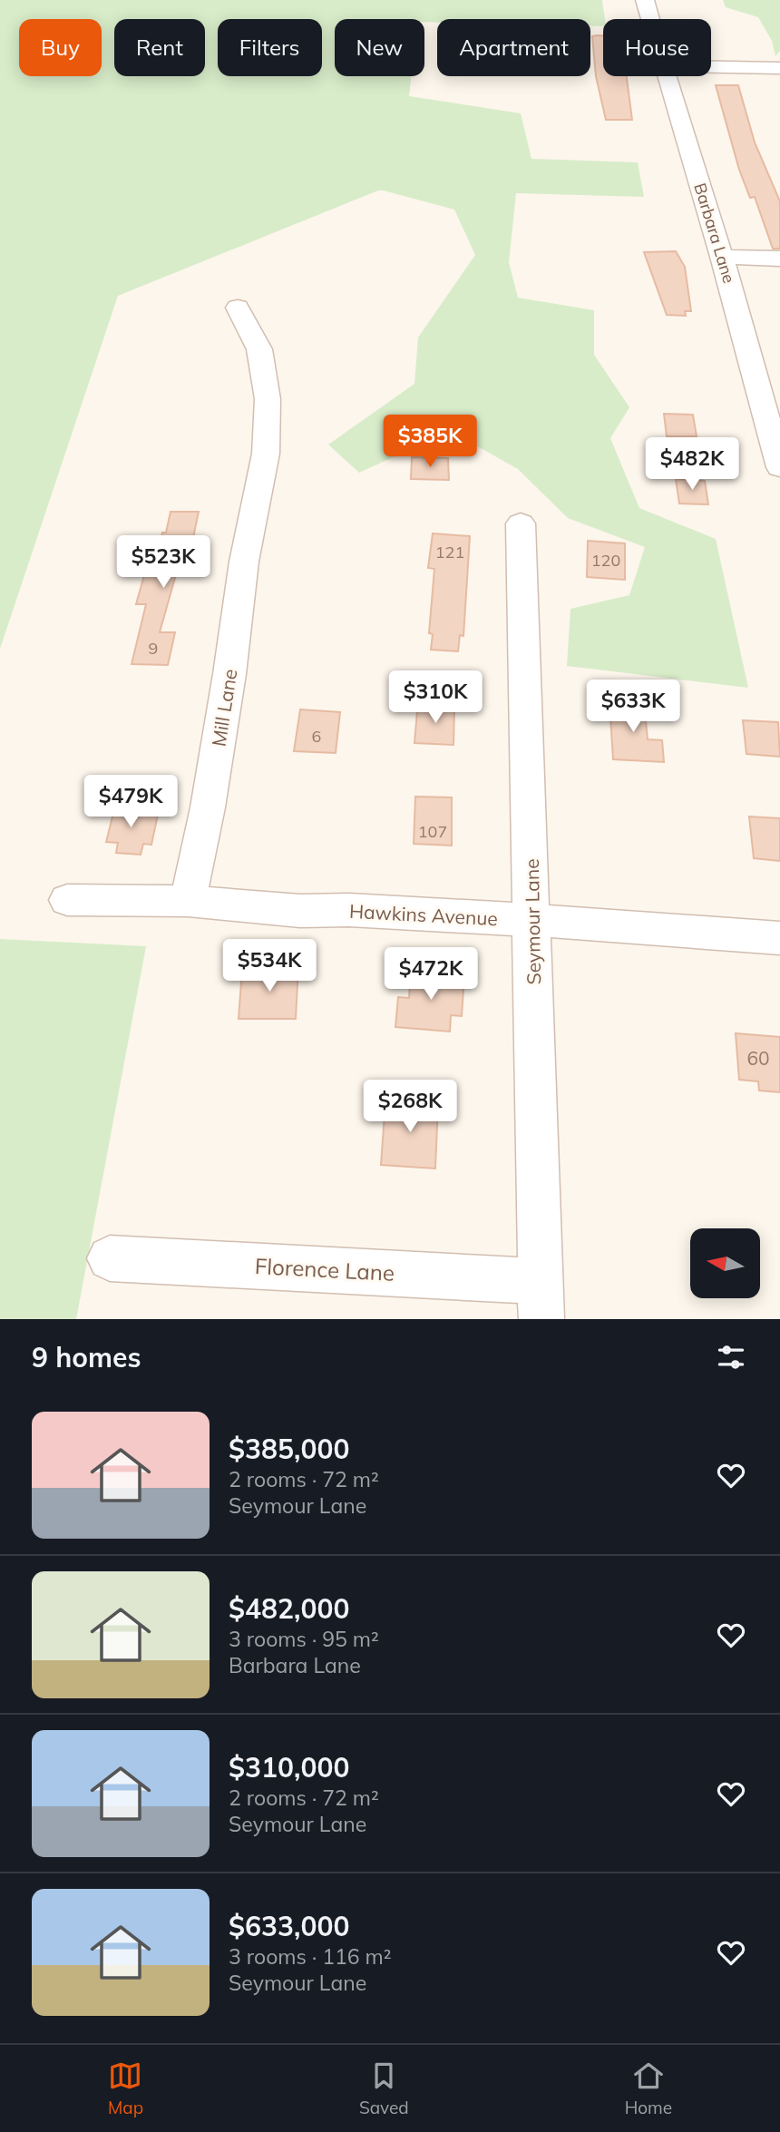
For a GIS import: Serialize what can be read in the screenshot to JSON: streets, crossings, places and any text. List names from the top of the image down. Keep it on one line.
{"streets":{"street":["Barbara Lane","Mill Lane","Hawkins Avenue","Seymour Lane","Florence Lane"]},"crossings":[["Mill Lane","Hawkins Avenue"],["Hawkins Avenue","Seymour Lane"],["Seymour Lane","Florence Lane"]],"house_numbers":["121","120","9","6","107","60"],"north":"left","page":{"chip":["Buy","Rent","Filters","New","Apartment","House"],"price":["$385K","$482K","$523K","$310K","$633K","$479K","$534K","$472K","$268K"],"heading":"9 homes","list":[{"name":"$385,000","note":"2 rooms · 72 m² · Seymour Lane"},{"name":"$482,000","note":"3 rooms · 95 m² · Barbara Lane"},{"name":"$310,000","note":"2 rooms · 72 m² · Seymour Lane"},{"name":"$633,000","note":"3 rooms · 116 m² · Seymour Lane"}],"tabs":["Map","Saved","Home"]}}
